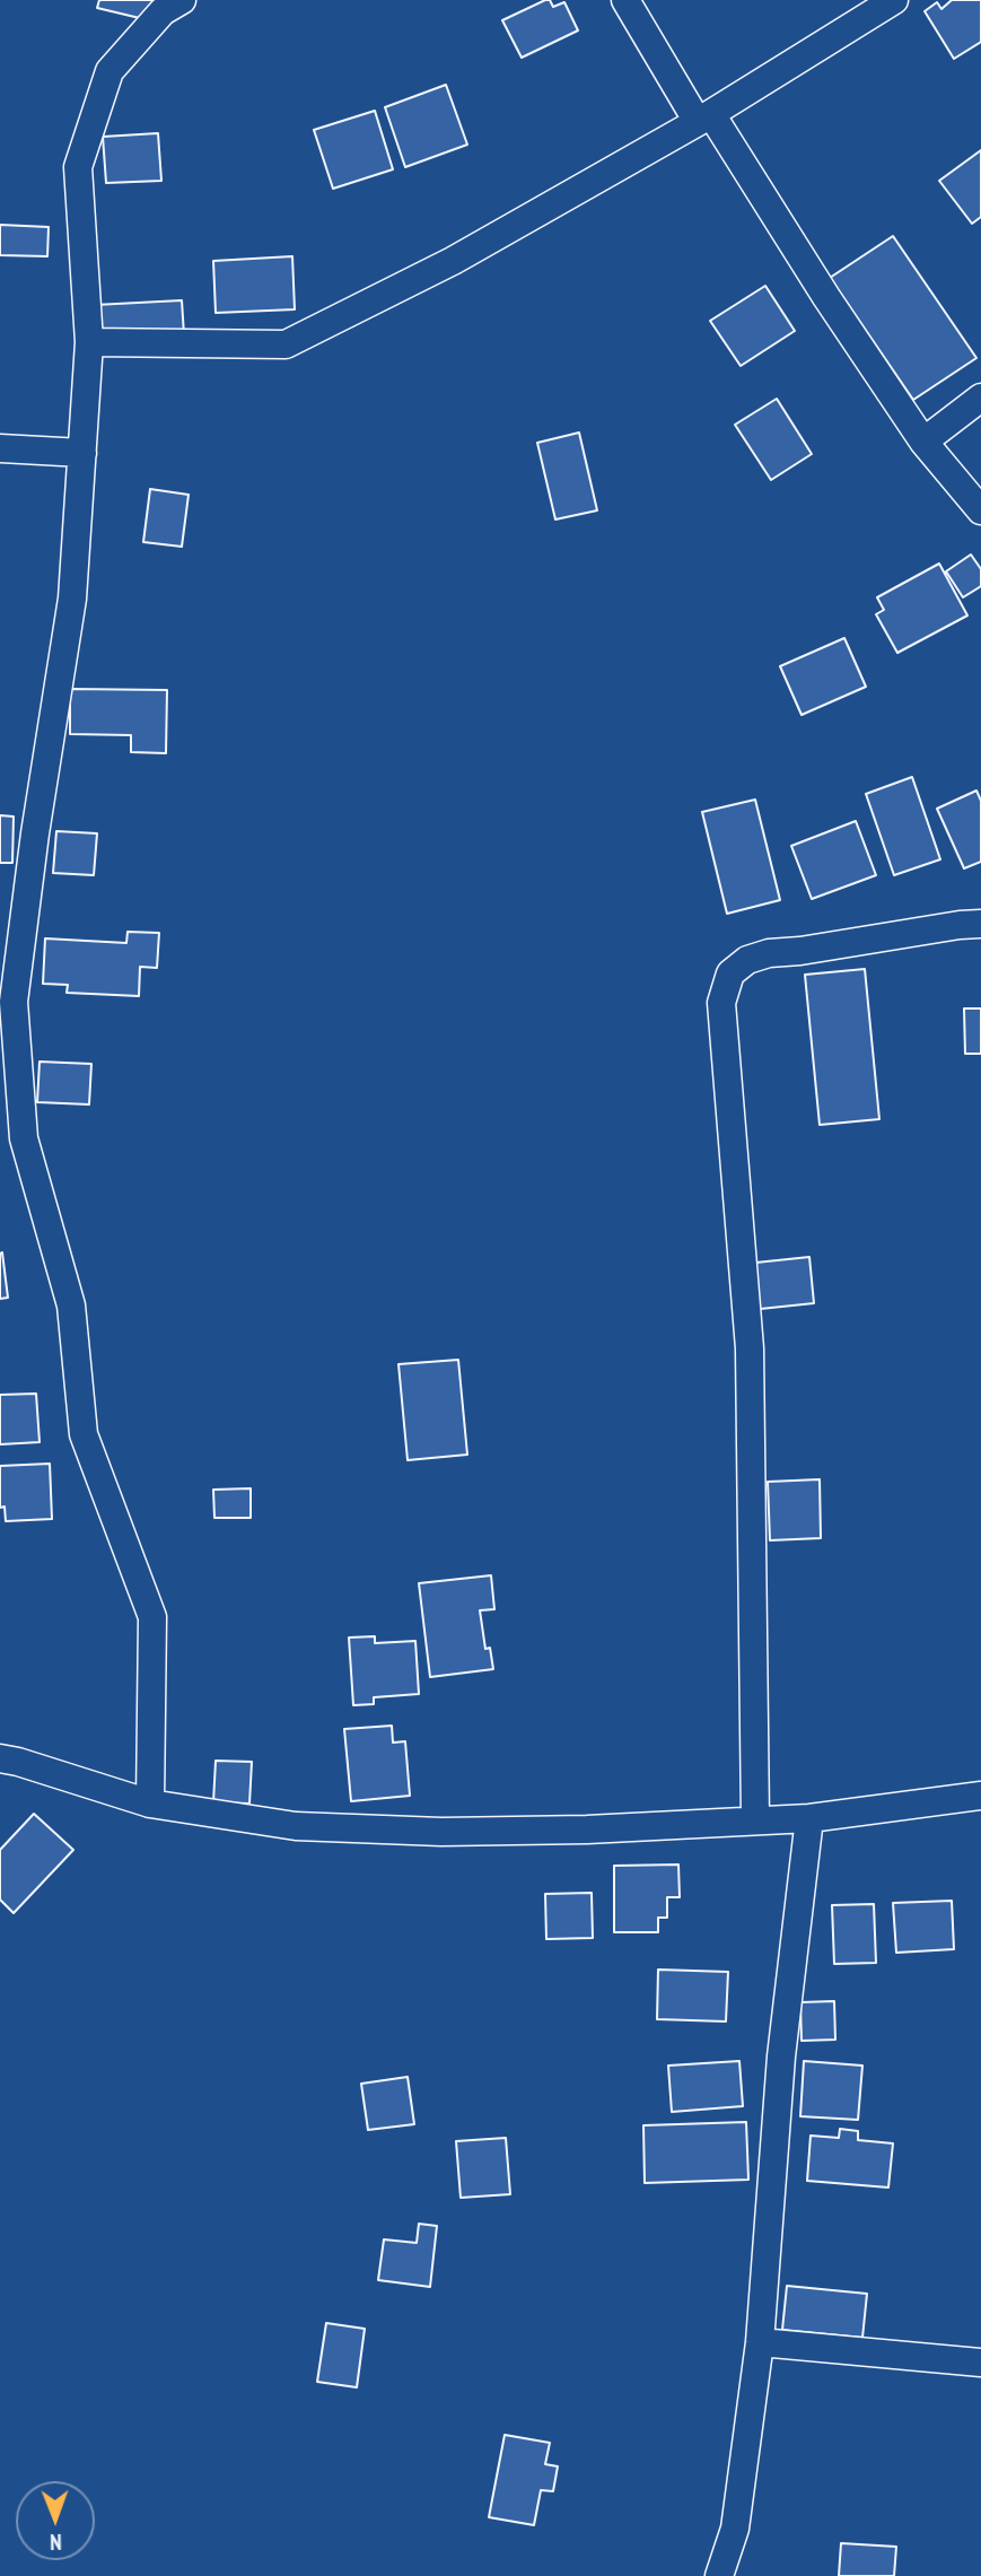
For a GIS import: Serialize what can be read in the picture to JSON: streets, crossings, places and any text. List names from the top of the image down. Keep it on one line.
{"north":"bottom"}
